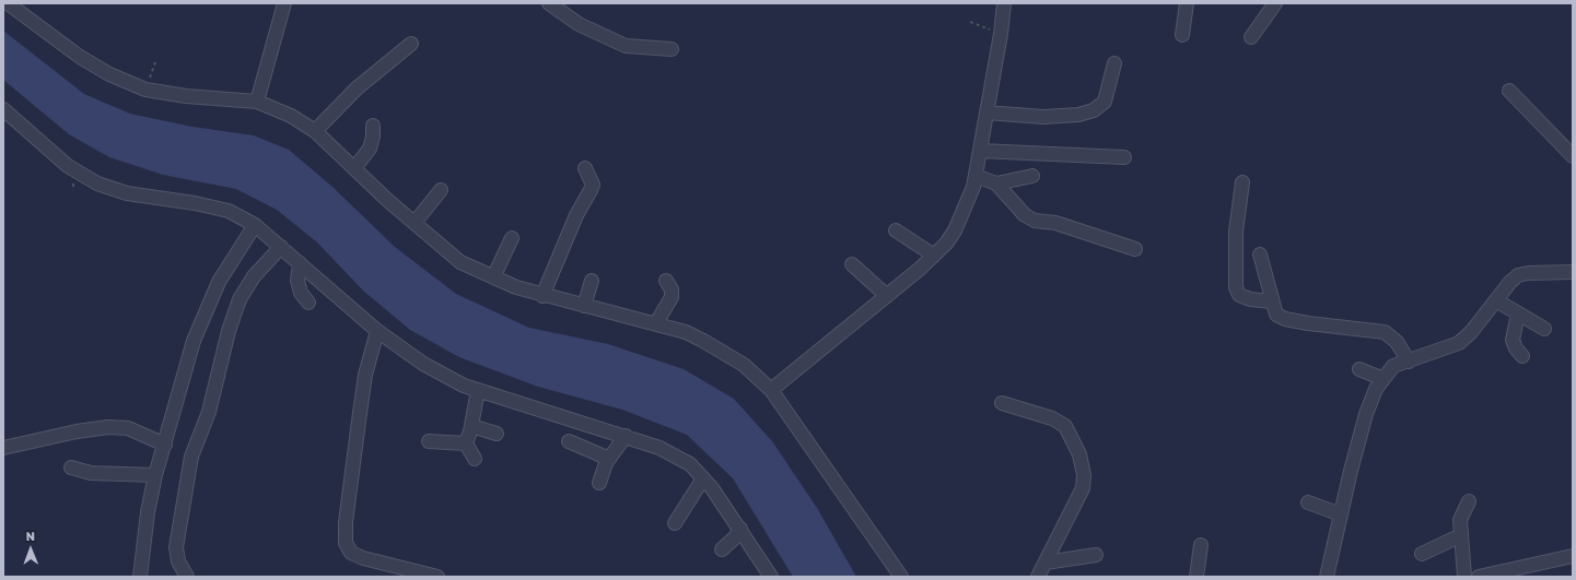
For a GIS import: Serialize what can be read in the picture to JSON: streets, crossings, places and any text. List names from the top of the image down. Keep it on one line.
{"north":"top"}
